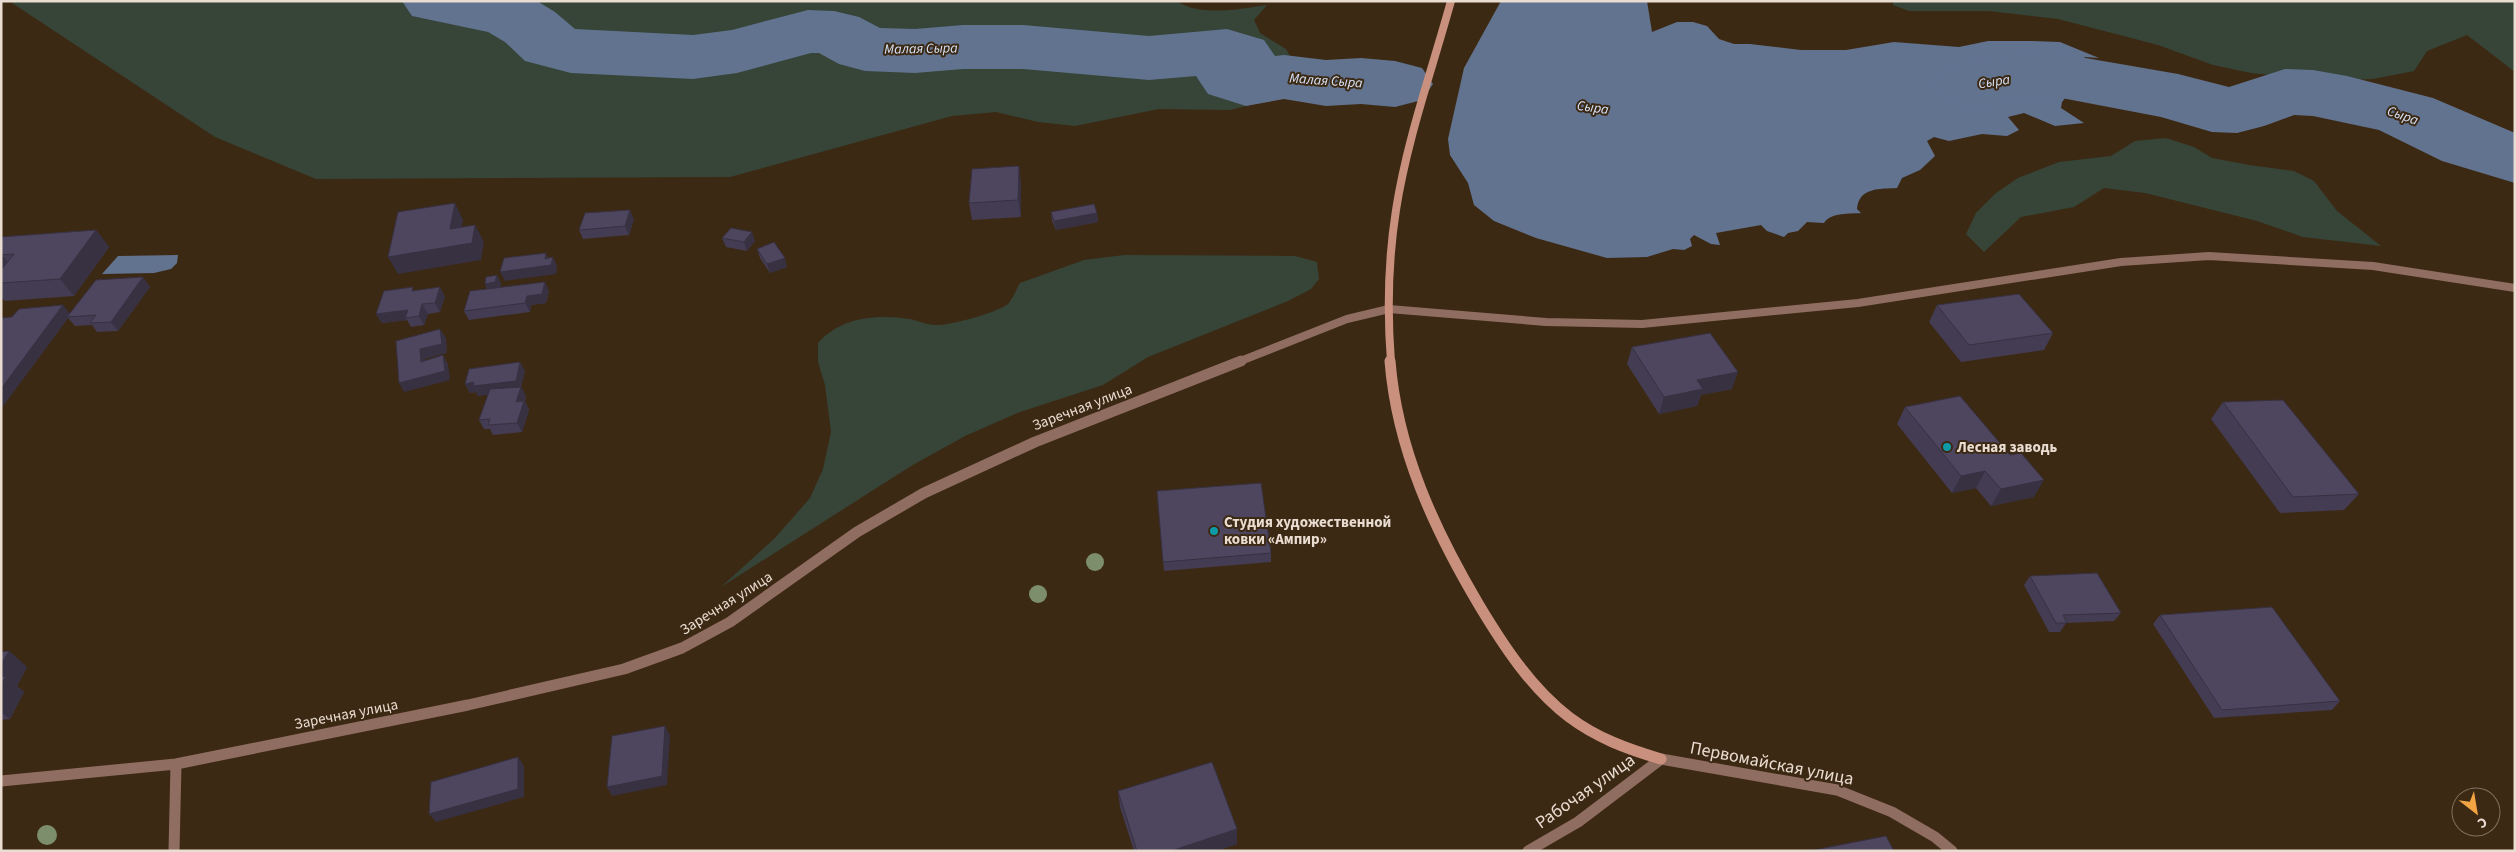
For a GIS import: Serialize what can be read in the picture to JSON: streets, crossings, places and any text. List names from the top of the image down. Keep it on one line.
{"streets":{"street":["Заречная улица","Первомайская улица","Рабочая улица"]},"crossings":[["Первомайская улица","Рабочая улица"]],"water":["Малая Сыра","Сыра"],"places":["Лесная заводь","Студия художественной ковки «Ампир»"],"north":"bottom right"}
